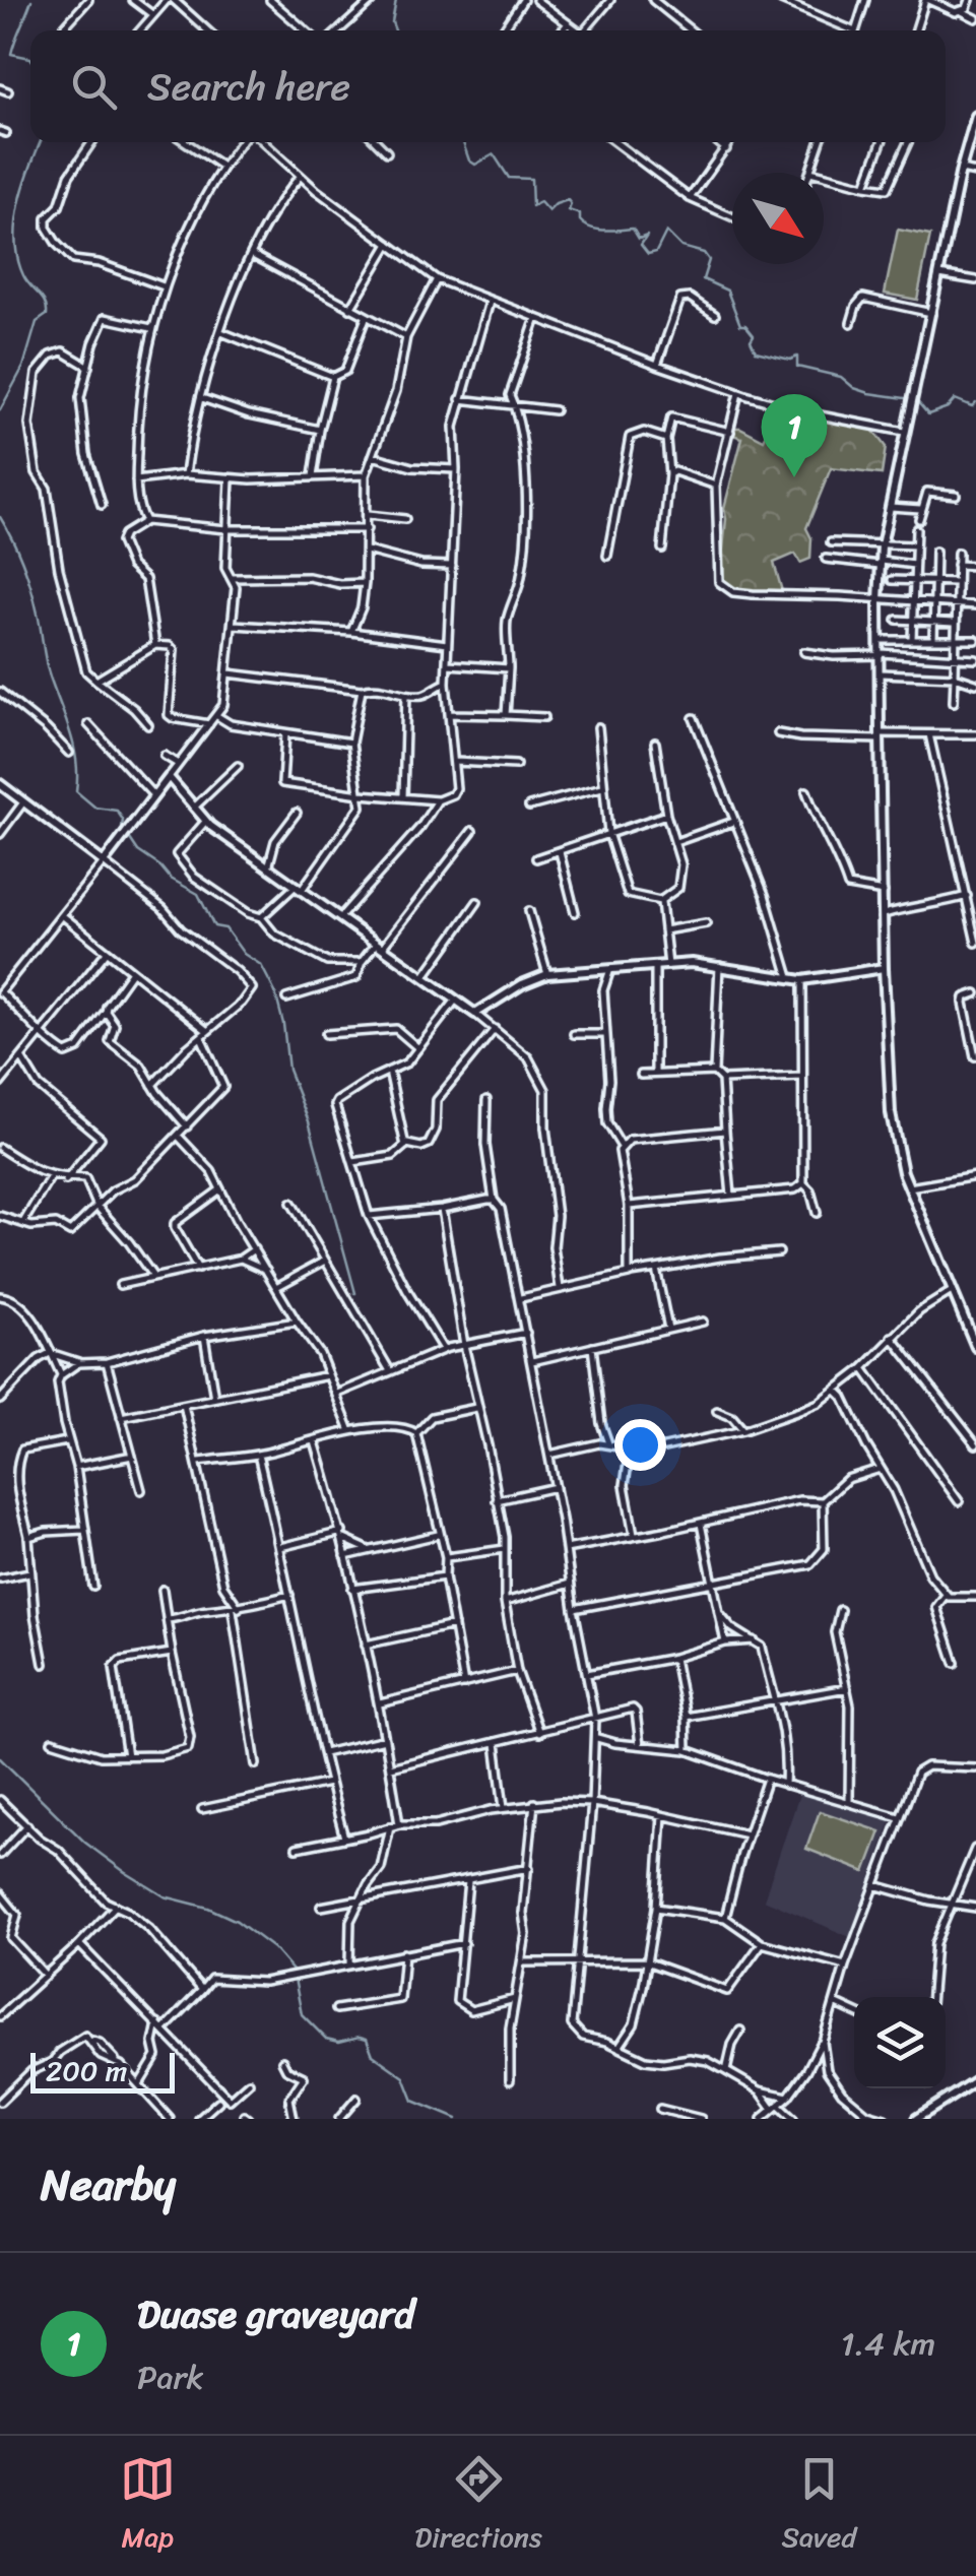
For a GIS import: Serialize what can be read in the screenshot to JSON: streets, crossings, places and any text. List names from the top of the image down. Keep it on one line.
{"scale_bar":"200 m","north":"bottom right","page":{"search":"Search here","pins":"1","scale":"200 m","heading":"Nearby","list":[{"mark":"1","name":"Duase graveyard","note":"Park","value":"1.4 km"}],"nav":["Map","Directions","Saved"]}}
